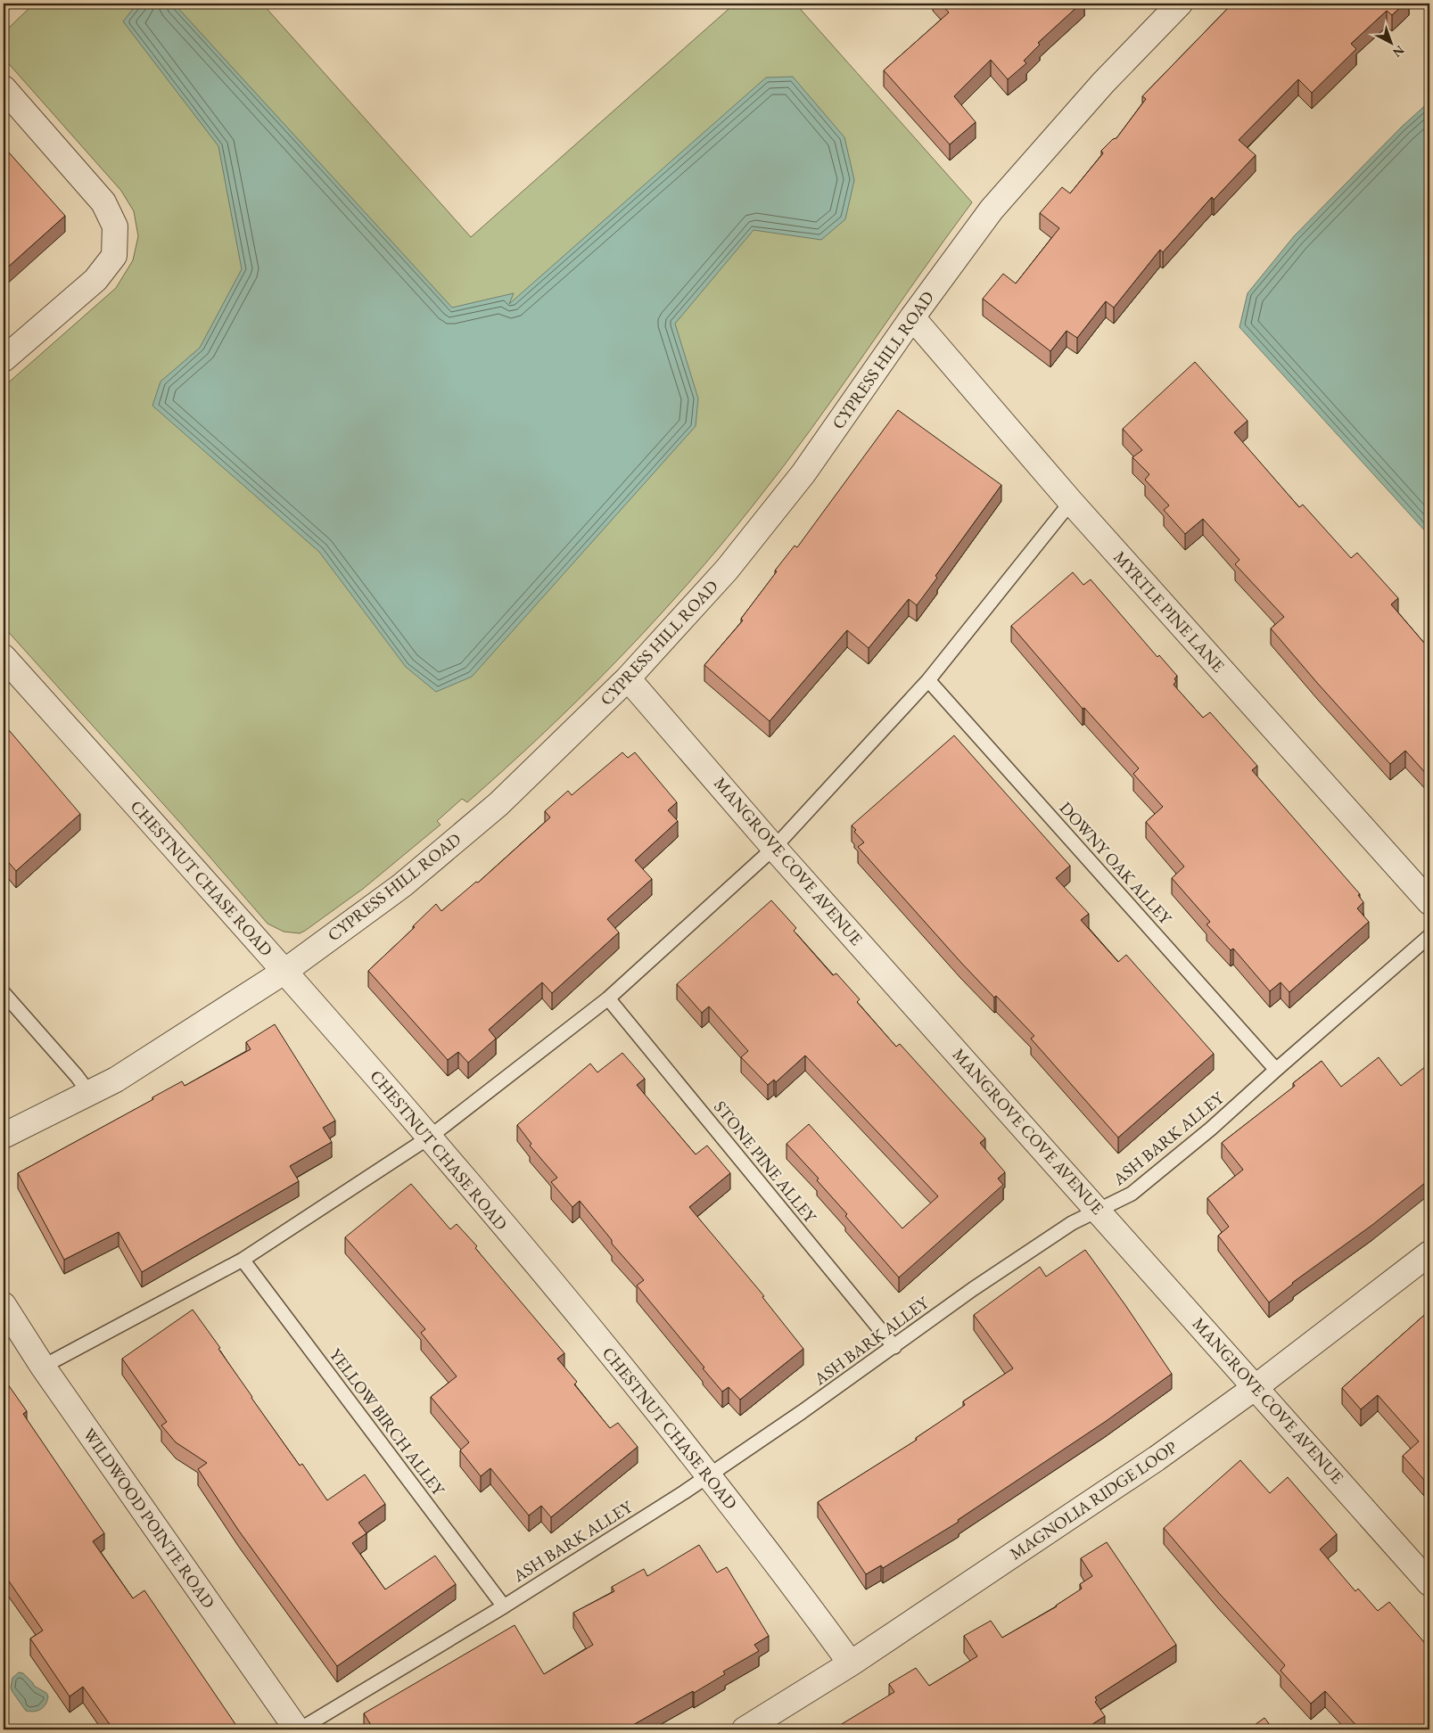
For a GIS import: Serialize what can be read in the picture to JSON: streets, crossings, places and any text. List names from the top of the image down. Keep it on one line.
{"streets":{"street":["CYPRESS HILL ROAD","MYRTLE PINE LANE","MANGROVE COVE AVENUE","CHESTNUT CHASE ROAD","MAGNOLIA RIDGE LOOP","WILDWOOD POINTE ROAD"],"lane":["DOWNY OAK ALLEY","ASH BARK ALLEY","STONE PINE ALLEY","YELLOW BIRCH ALLEY"]},"crossings":[["CYPRESS HILL ROAD","MYRTLE PINE LANE"],["CYPRESS HILL ROAD","MANGROVE COVE AVENUE"],["CYPRESS HILL ROAD","CHESTNUT CHASE ROAD"],["MANGROVE COVE AVENUE","ASH BARK ALLEY"],["MANGROVE COVE AVENUE","MAGNOLIA RIDGE LOOP"],["DOWNY OAK ALLEY","ASH BARK ALLEY"],["CHESTNUT CHASE ROAD","ASH BARK ALLEY"],["CHESTNUT CHASE ROAD","MAGNOLIA RIDGE LOOP"],["ASH BARK ALLEY","STONE PINE ALLEY"],["ASH BARK ALLEY","YELLOW BIRCH ALLEY"]],"north":"bottom right"}
